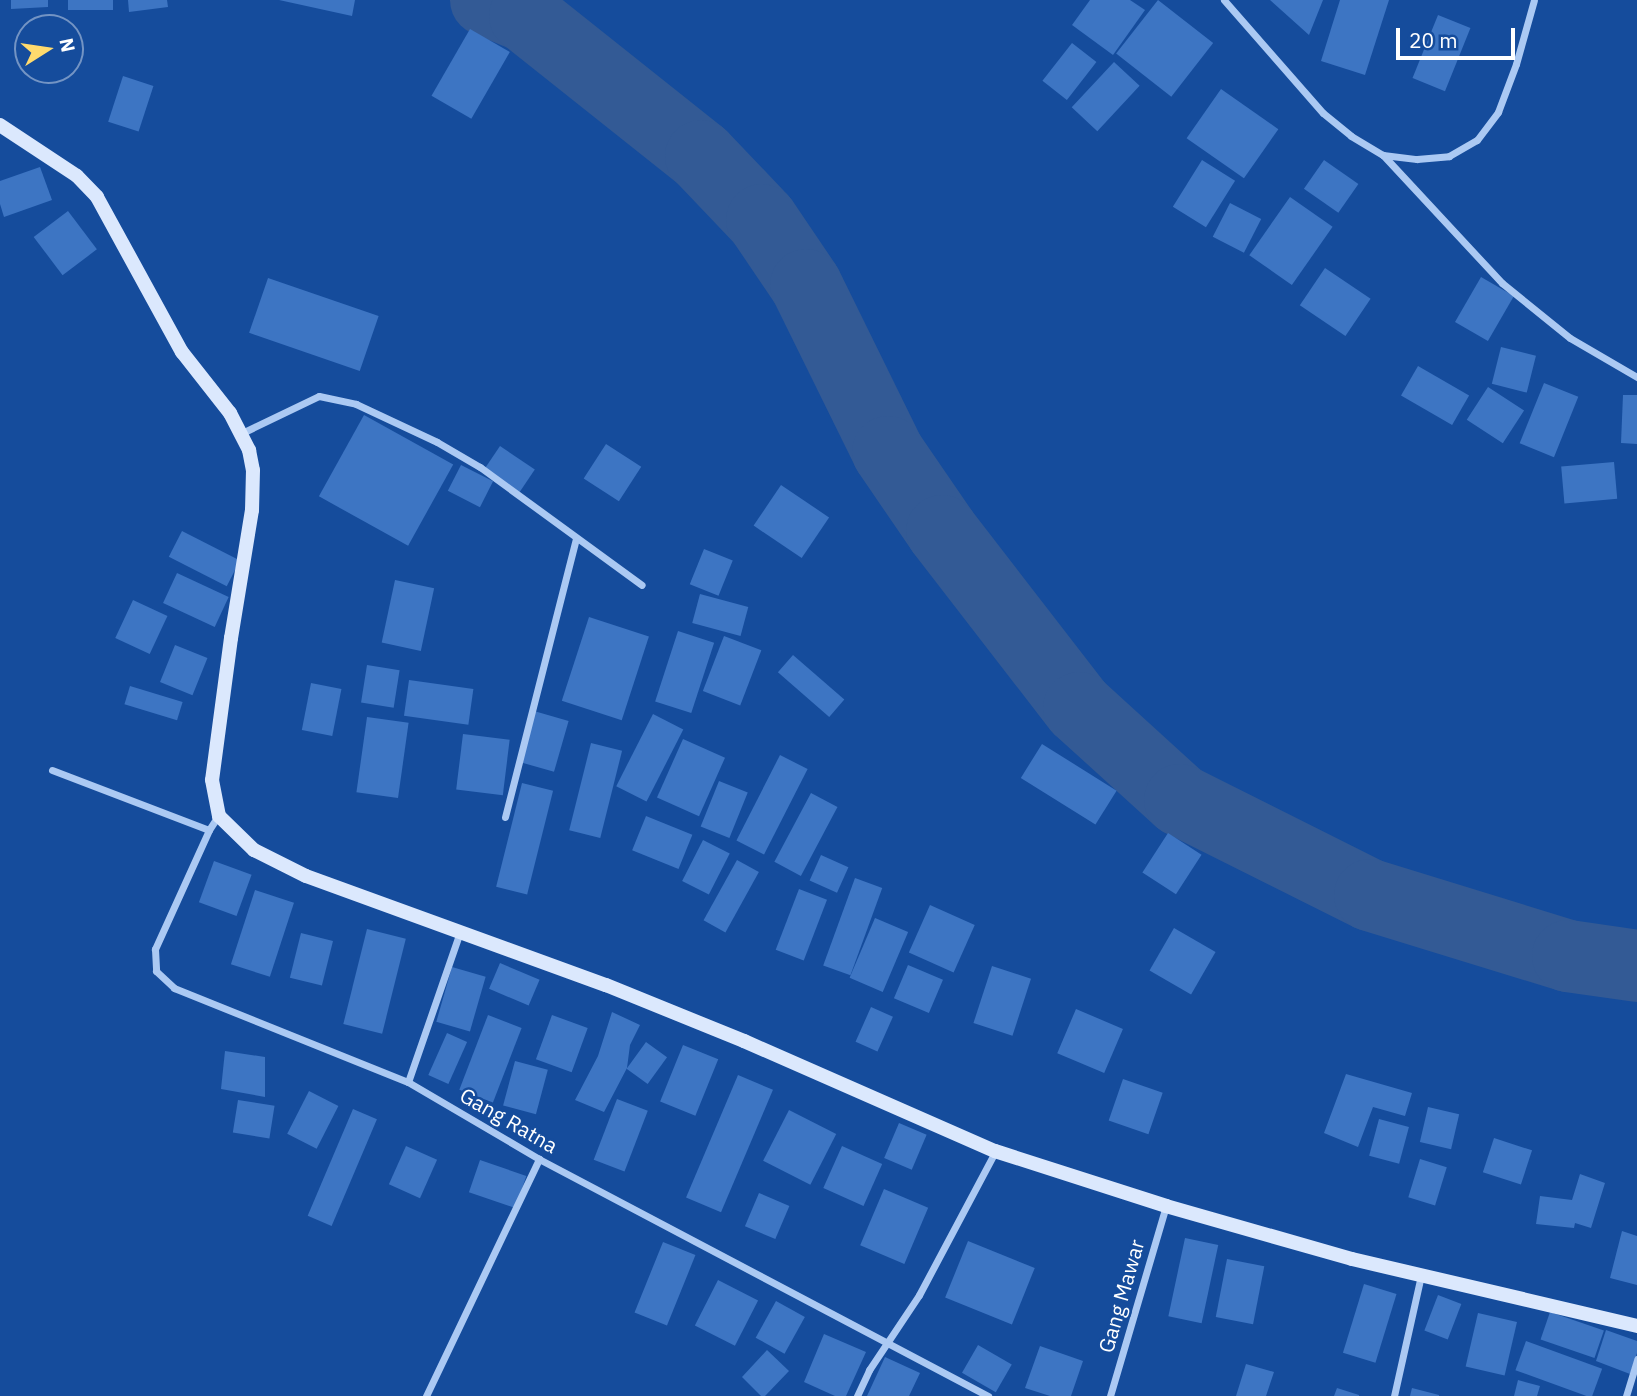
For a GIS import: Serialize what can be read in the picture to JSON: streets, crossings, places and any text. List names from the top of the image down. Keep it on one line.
{"streets":{"street":["Gang Ratna","Gang Mawar"]},"scale_bar":"20 m","north":"right"}
